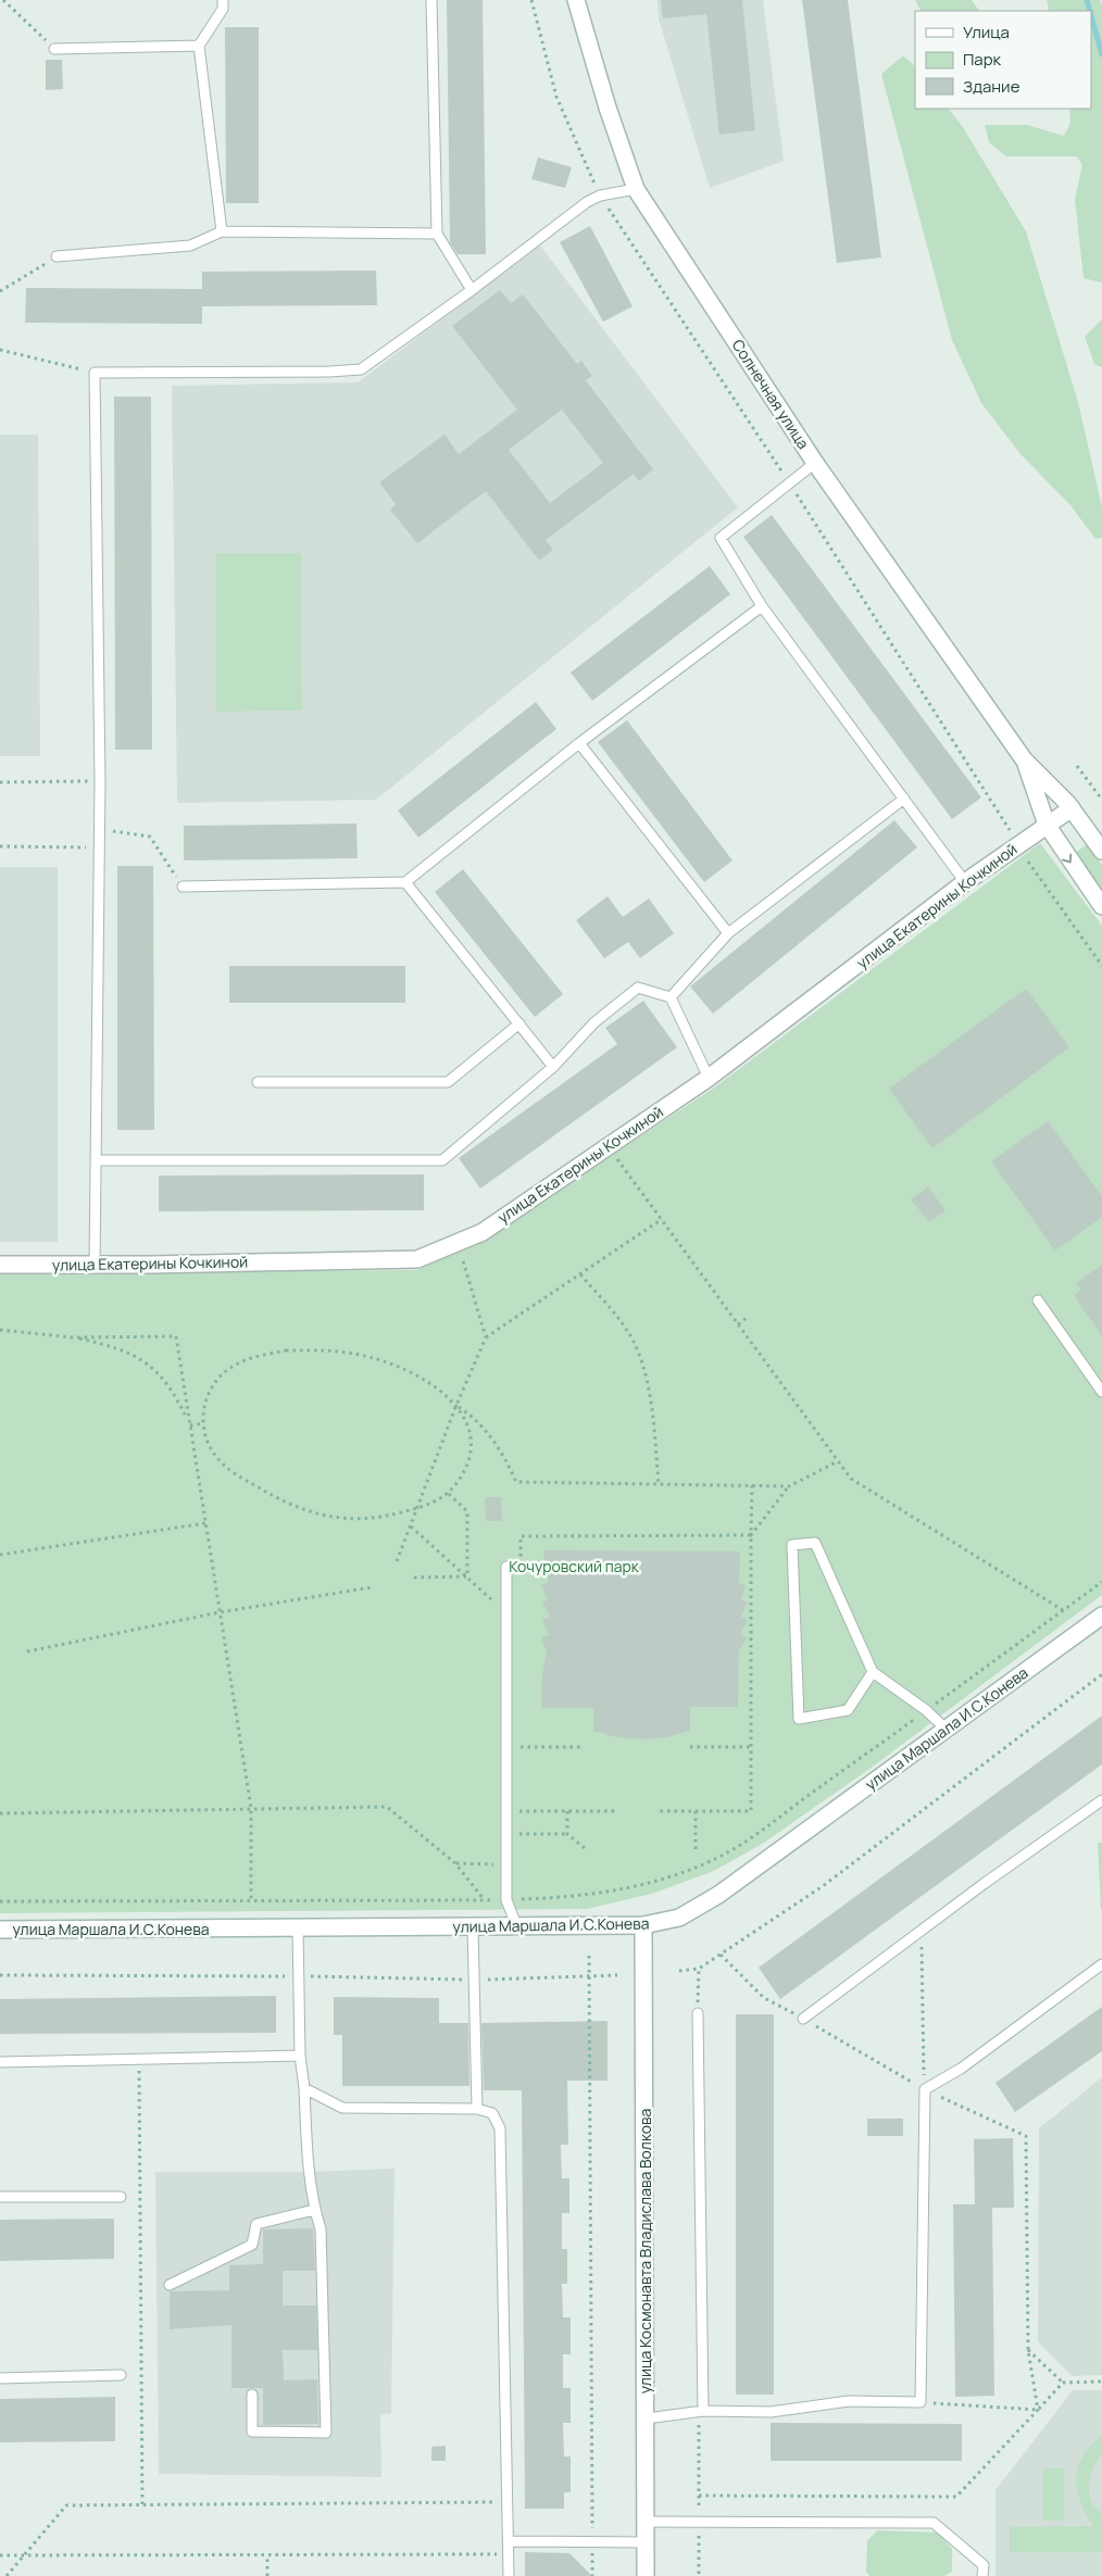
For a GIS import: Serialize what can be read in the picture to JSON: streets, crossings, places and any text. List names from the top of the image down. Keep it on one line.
{"streets":{"main road":["Солнечная улица","улица Екатерины Кочкиной","улица Маршала И.С.Конева","улица Космонавта Владислава Волкова"]},"crossings":[["Солнечная улица","улица Екатерины Кочкиной"],["улица Маршала И.С.Конева","улица Космонавта Владислава Волкова"]],"parks":["Кочуровский парк"],"legend":["Улица","Парк","Здание"]}
